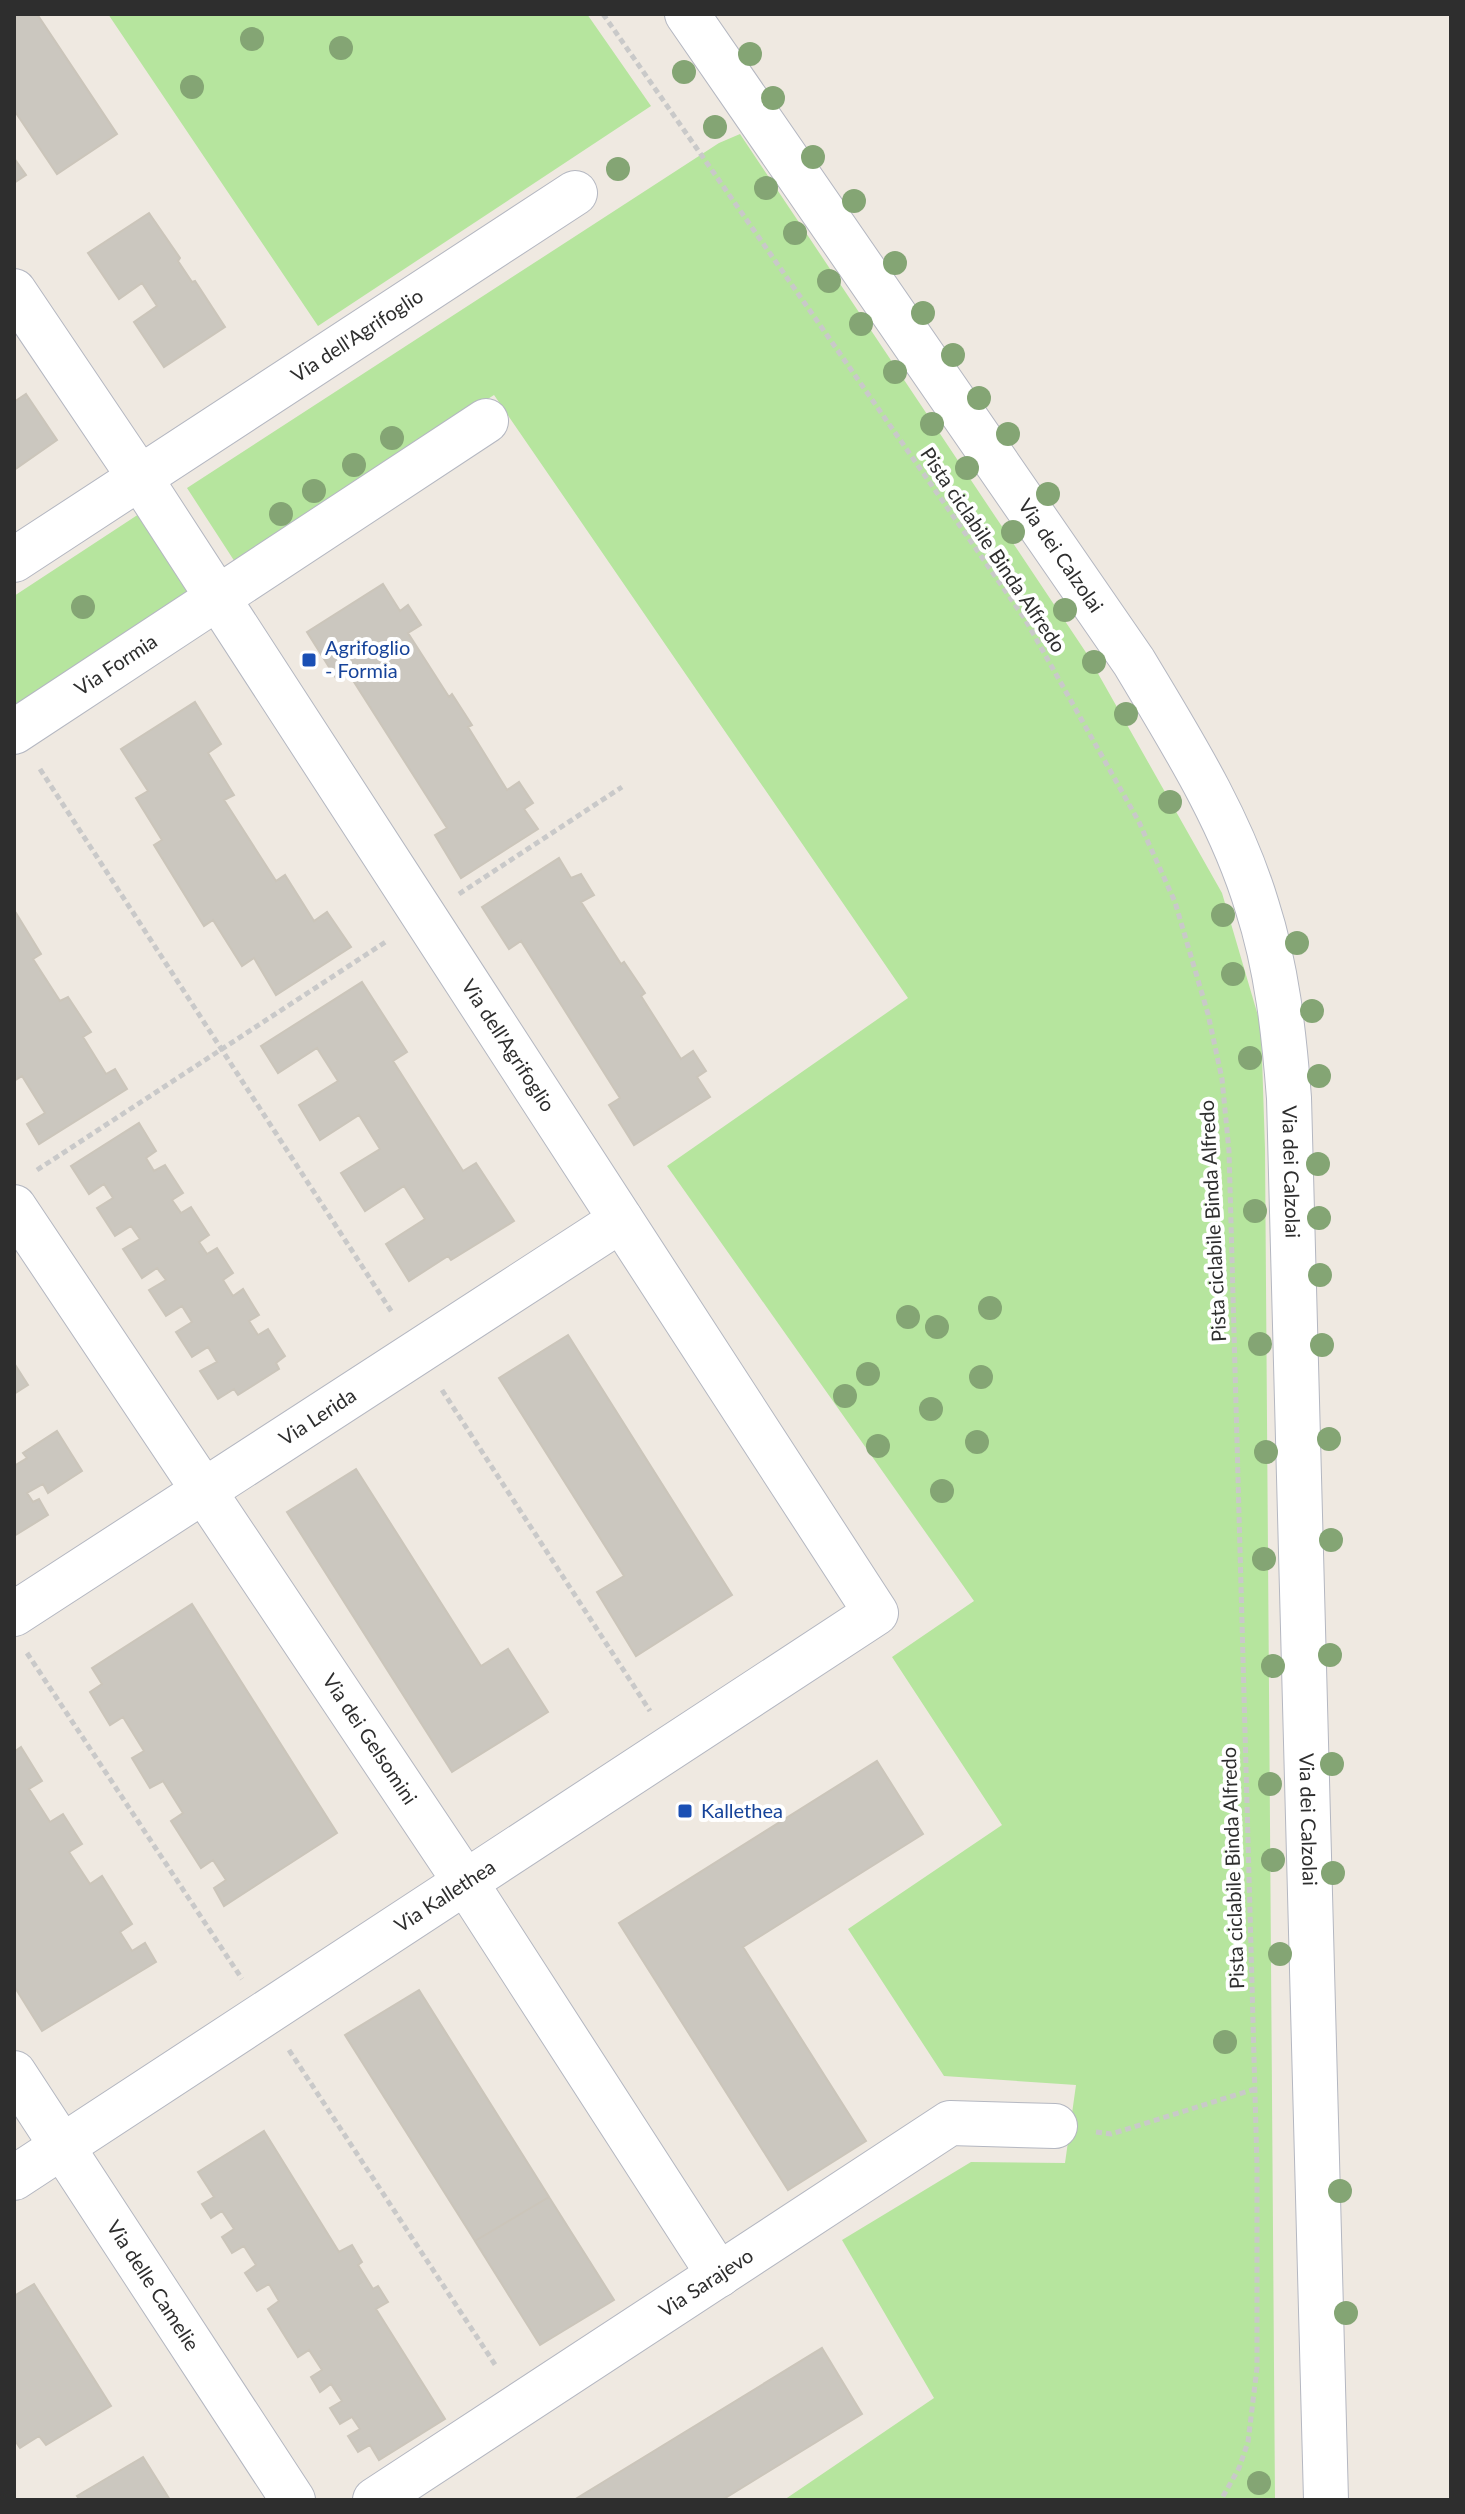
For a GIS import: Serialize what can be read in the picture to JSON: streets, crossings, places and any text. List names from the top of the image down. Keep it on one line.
{"streets":{"street":["Via dell'Agrifoglio","Via dei Calzolai","Via Formia","Via Lerida","Via dei Gelsomini","Via Kallethea","Via Sarajevo","Via delle Camelie"],"path":["Pista ciclabile Binda Alfredo"]},"crossings":[["Via dell'Agrifoglio","Via Formia"],["Via dell'Agrifoglio","Via Lerida"],["Via dell'Agrifoglio","Via Kallethea"],["Via Lerida","Via dei Gelsomini"],["Via dei Gelsomini","Via Kallethea"],["Via dei Gelsomini","Via Sarajevo"],["Via Kallethea","Via delle Camelie"]],"places":{"transit":["Agrifoglio - Formia","Kallethea"]}}
